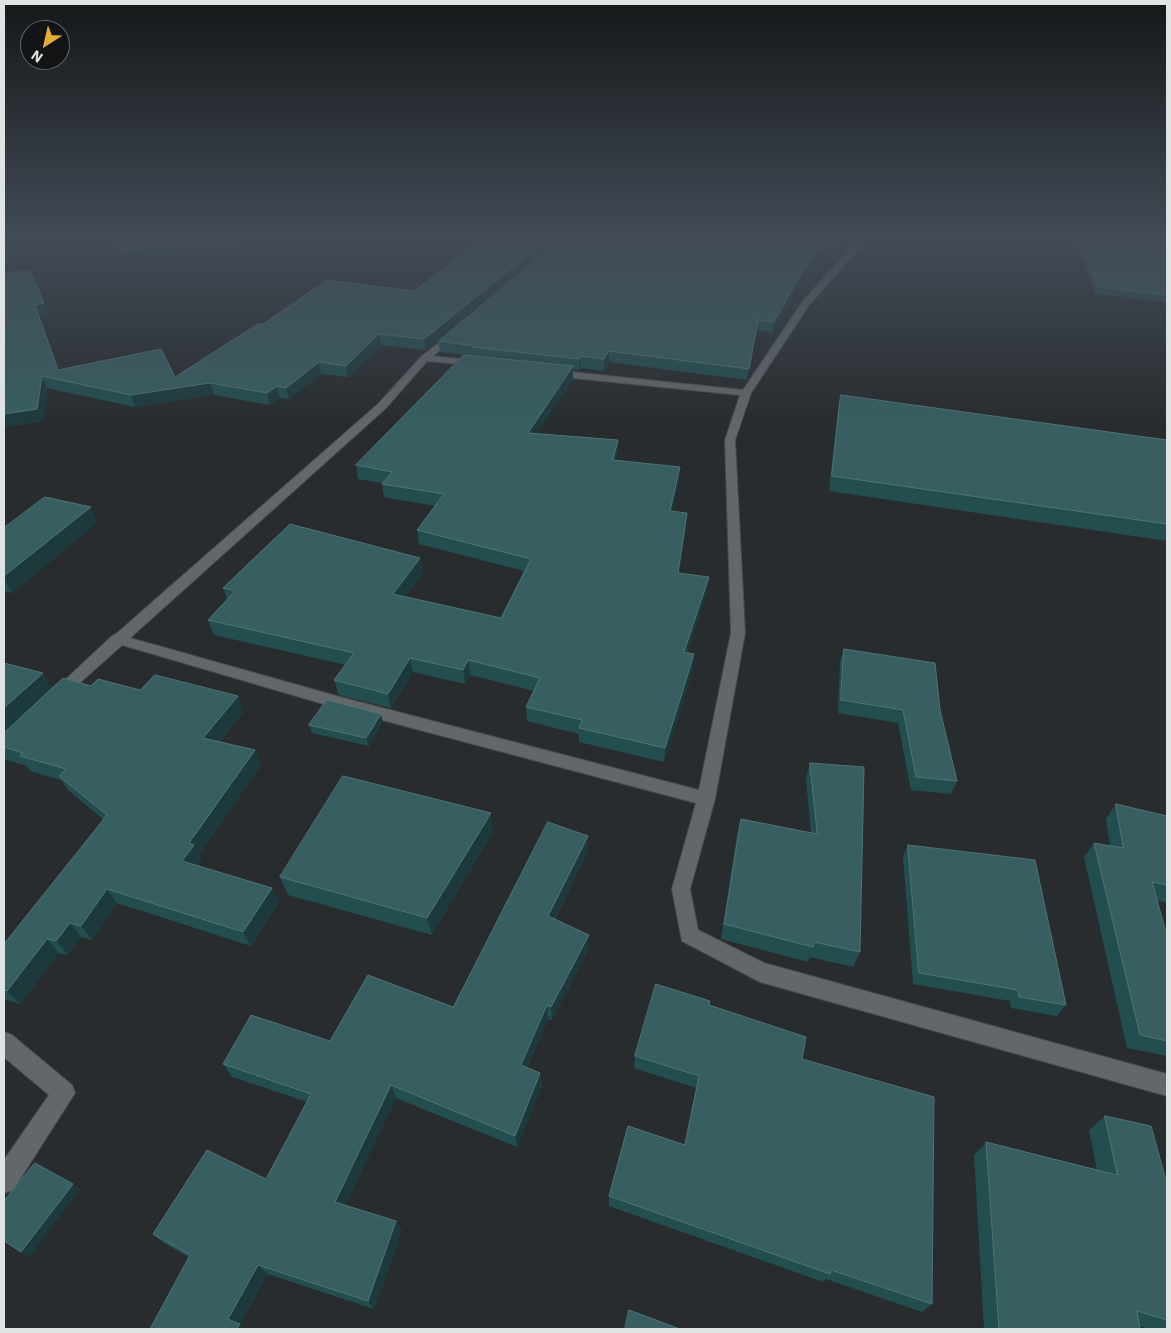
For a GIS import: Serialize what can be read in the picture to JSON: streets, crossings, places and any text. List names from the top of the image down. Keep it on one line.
{"north":"bottom left"}
